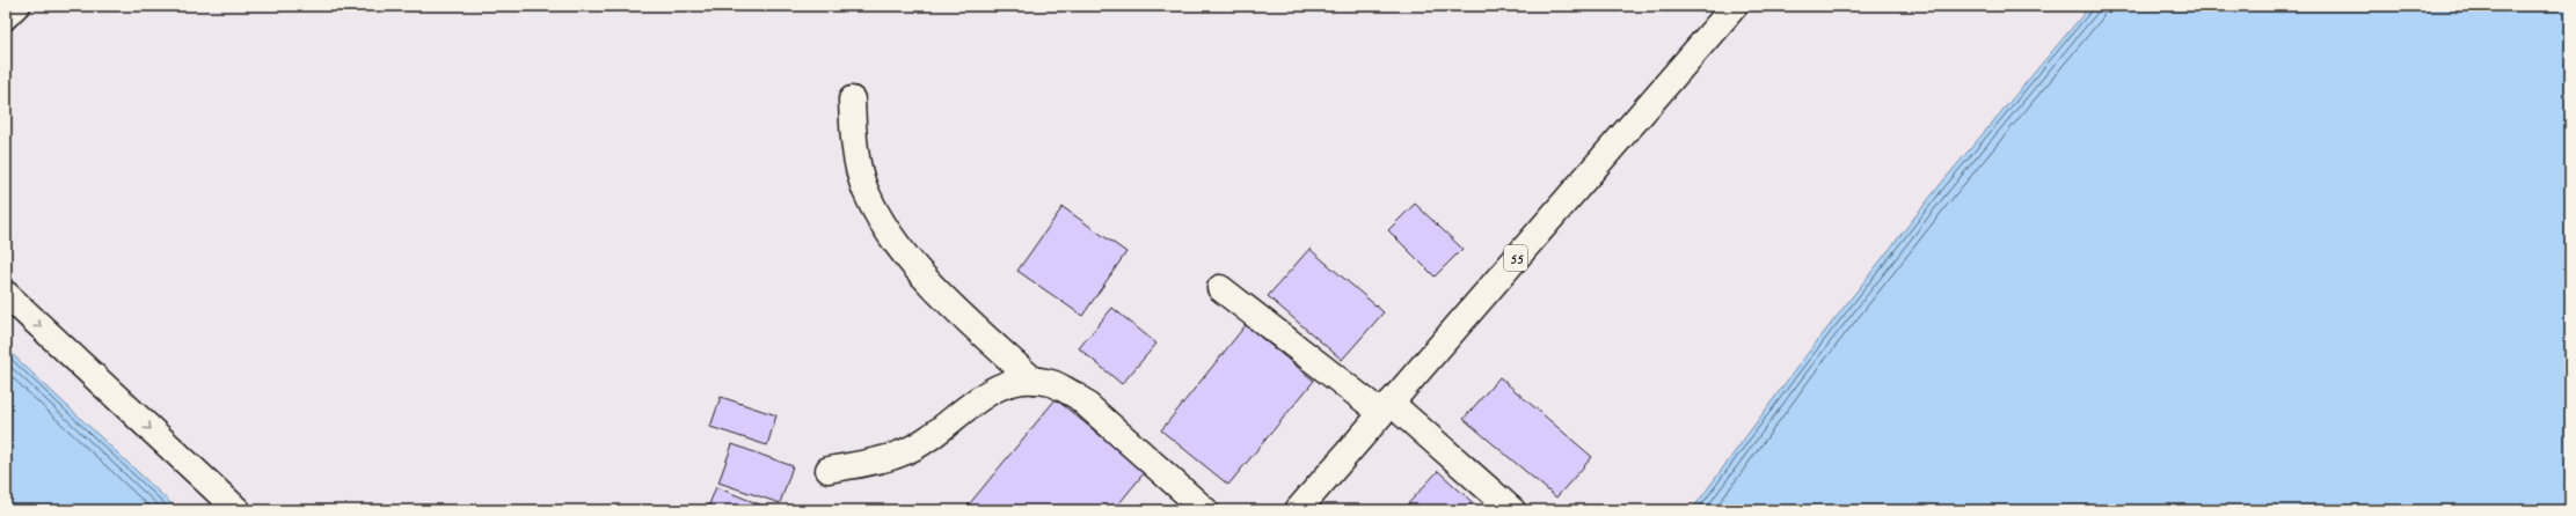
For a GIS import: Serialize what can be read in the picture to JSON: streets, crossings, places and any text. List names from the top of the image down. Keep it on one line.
{"streets":{"main road":["55"]}}
